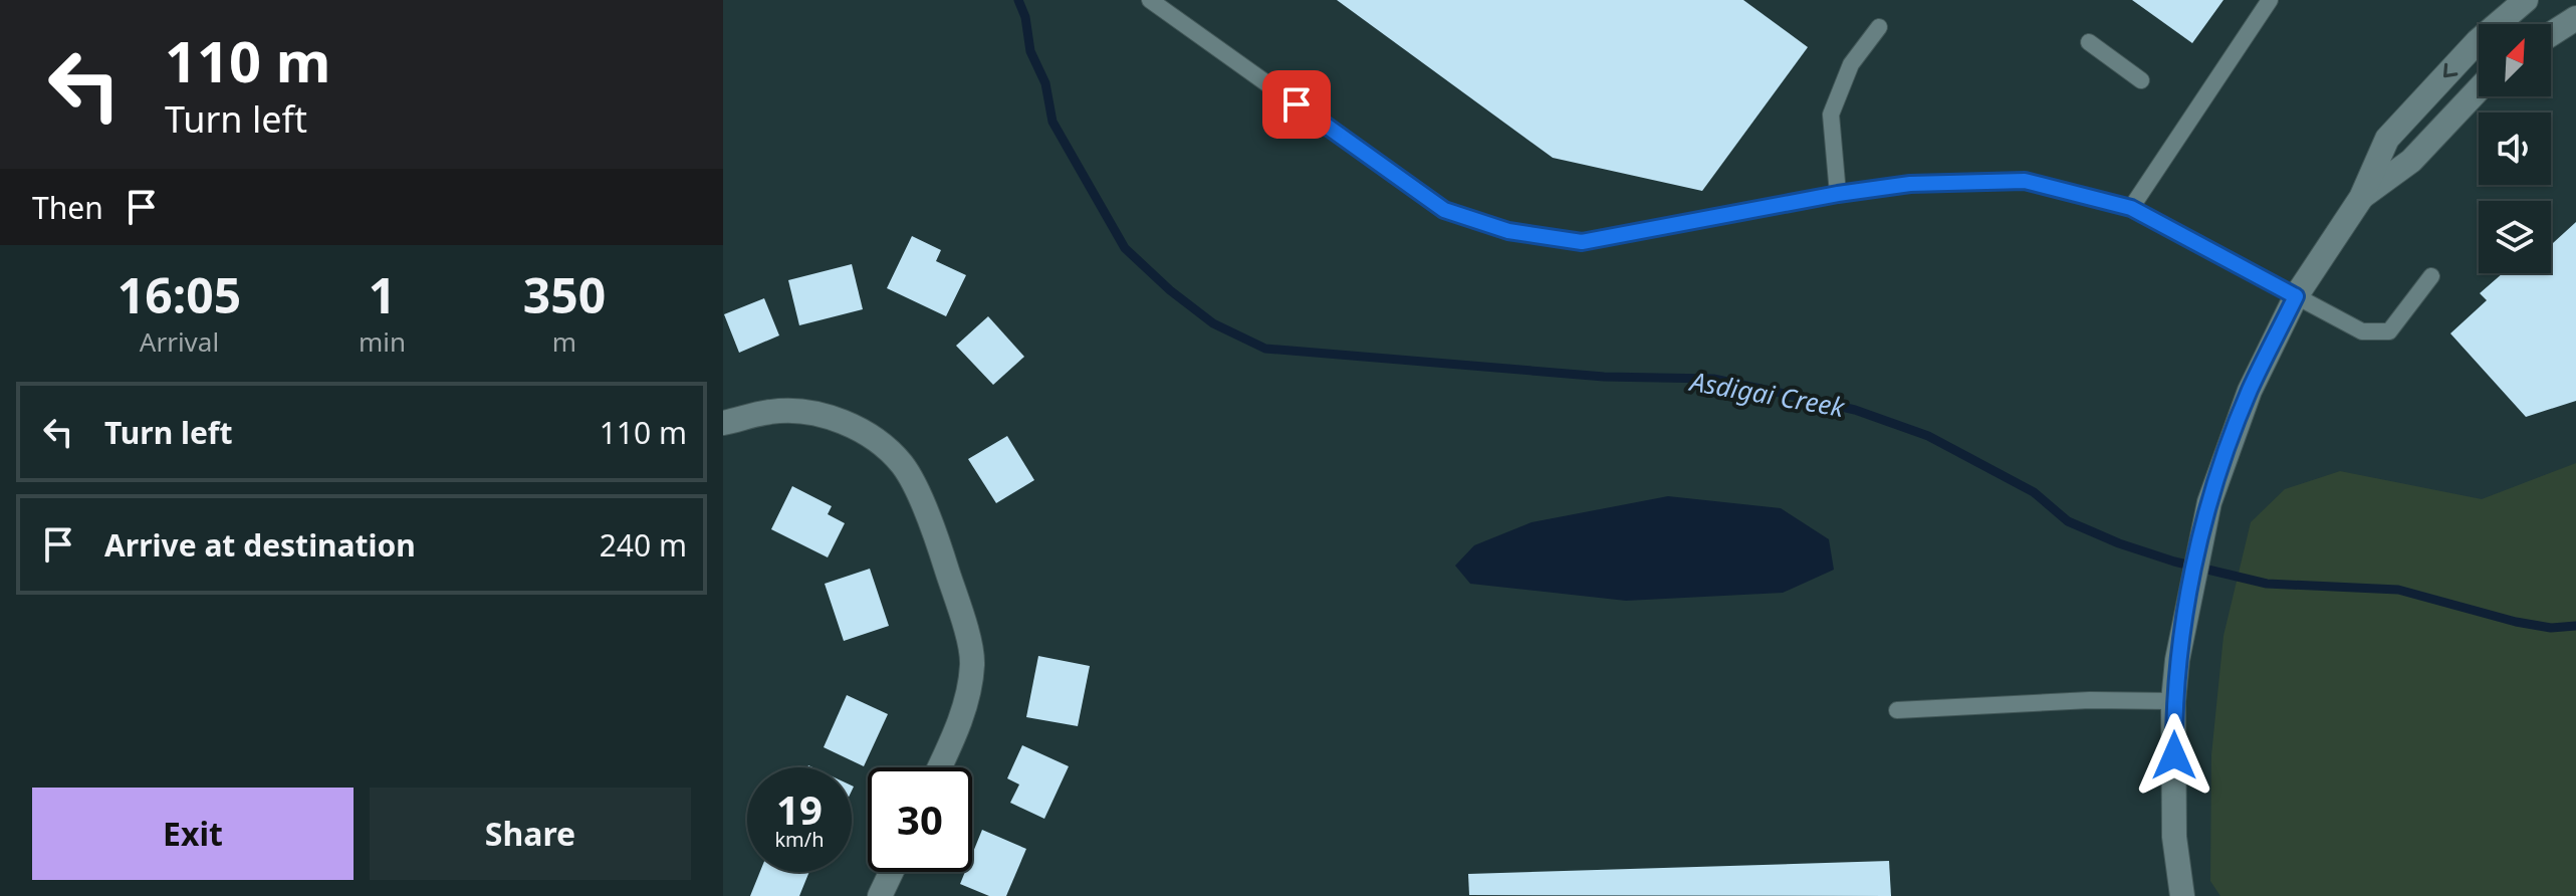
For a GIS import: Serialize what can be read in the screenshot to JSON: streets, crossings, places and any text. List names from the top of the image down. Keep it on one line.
{"water":["Asdigai Creek"],"north":"top right","page":{"turn":["110 m","Turn left"],"then":"Then","eta":["16:05","Arrival","1","min","350","m"],"list":[{"name":"Turn left","value":"110 m"},{"name":"Arrive at destination","value":"240 m"}],"speed":"19 km/h","limit":"30","buttons":["Exit","Share"]}}
